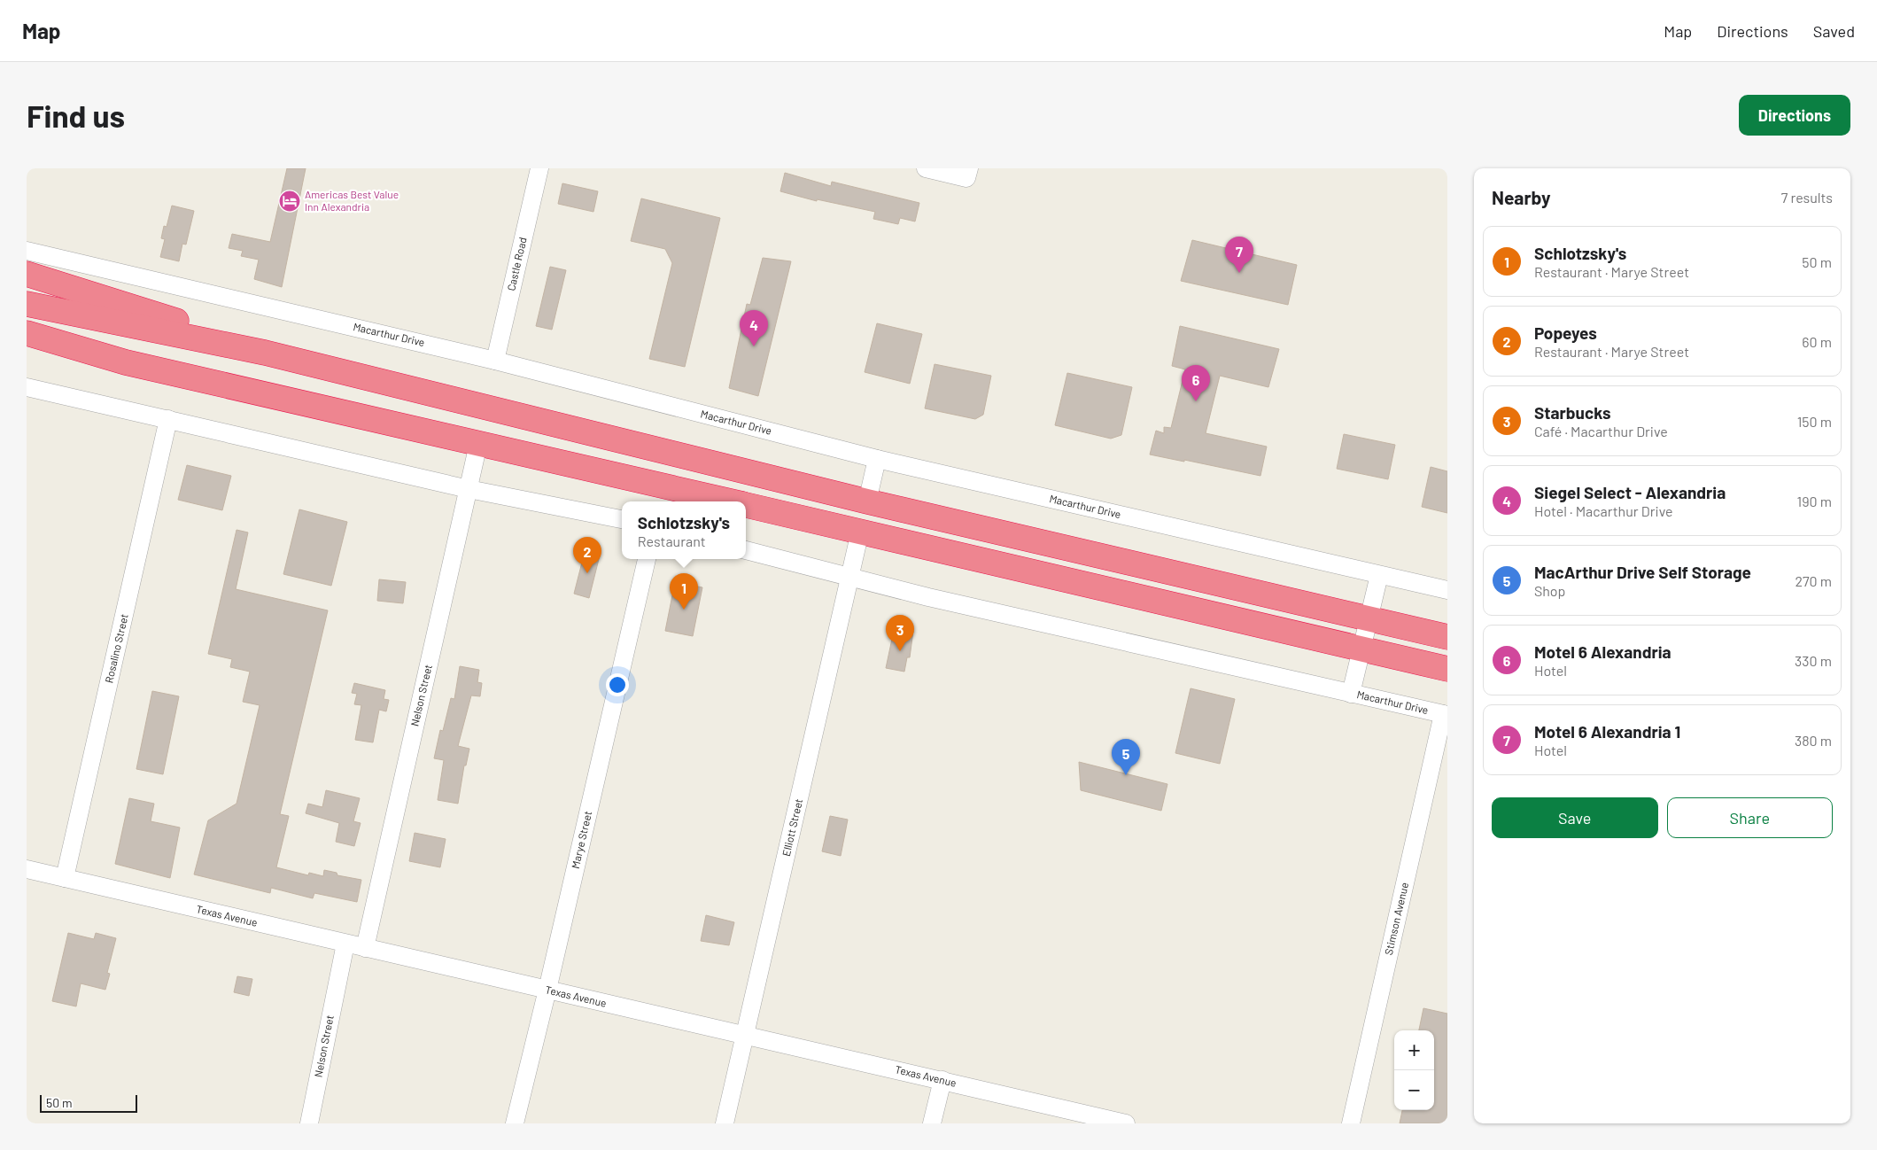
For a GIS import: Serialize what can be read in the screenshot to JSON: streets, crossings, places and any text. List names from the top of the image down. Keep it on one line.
{"streets":{"street":["Castle Road","Macarthur Drive","Rosalino Street","Nelson Street","Elliott Street","Marye Street","Texas Avenue","Stimson Avenue"]},"crossings":[["Castle Road","Macarthur Drive"],["Macarthur Drive","Elliott Street"],["Macarthur Drive","Stimson Avenue"],["Rosalino Street","Texas Avenue"],["Nelson Street","Texas Avenue"],["Elliott Street","Texas Avenue"],["Marye Street","Texas Avenue"]],"places":{"hotel":["Americas Best Value Inn Alexandria"]},"scale_bar":"50 m","page":{"header":"Map","nav":["Map","Directions","Saved"],"buttons":["Directions",["Save","Share"]],"title":"Find us","heading":["Nearby","7 results"],"list":[{"mark":"1","name":"Schlotzsky's","note":"Restaurant · Marye Street","value":"50 m"},{"mark":"2","name":"Popeyes","note":"Restaurant · Marye Street","value":"60 m"},{"mark":"3","name":"Starbucks","note":"Café · Macarthur Drive","value":"150 m"},{"mark":"4","name":"Siegel Select - Alexandria","note":"Hotel · Macarthur Drive","value":"190 m"},{"mark":"5","name":"MacArthur Drive Self Storage","note":"Shop","value":"270 m"},{"mark":"6","name":"Motel 6 Alexandria","note":"Hotel","value":"330 m"},{"mark":"7","name":"Motel 6 Alexandria 1","note":"Hotel","value":"380 m"}],"pins":["7","4","6","2","1","3","5"],"popup":["Schlotzsky's","Restaurant"],"map_buttons":["+","−"],"scale":"50 m"}}
